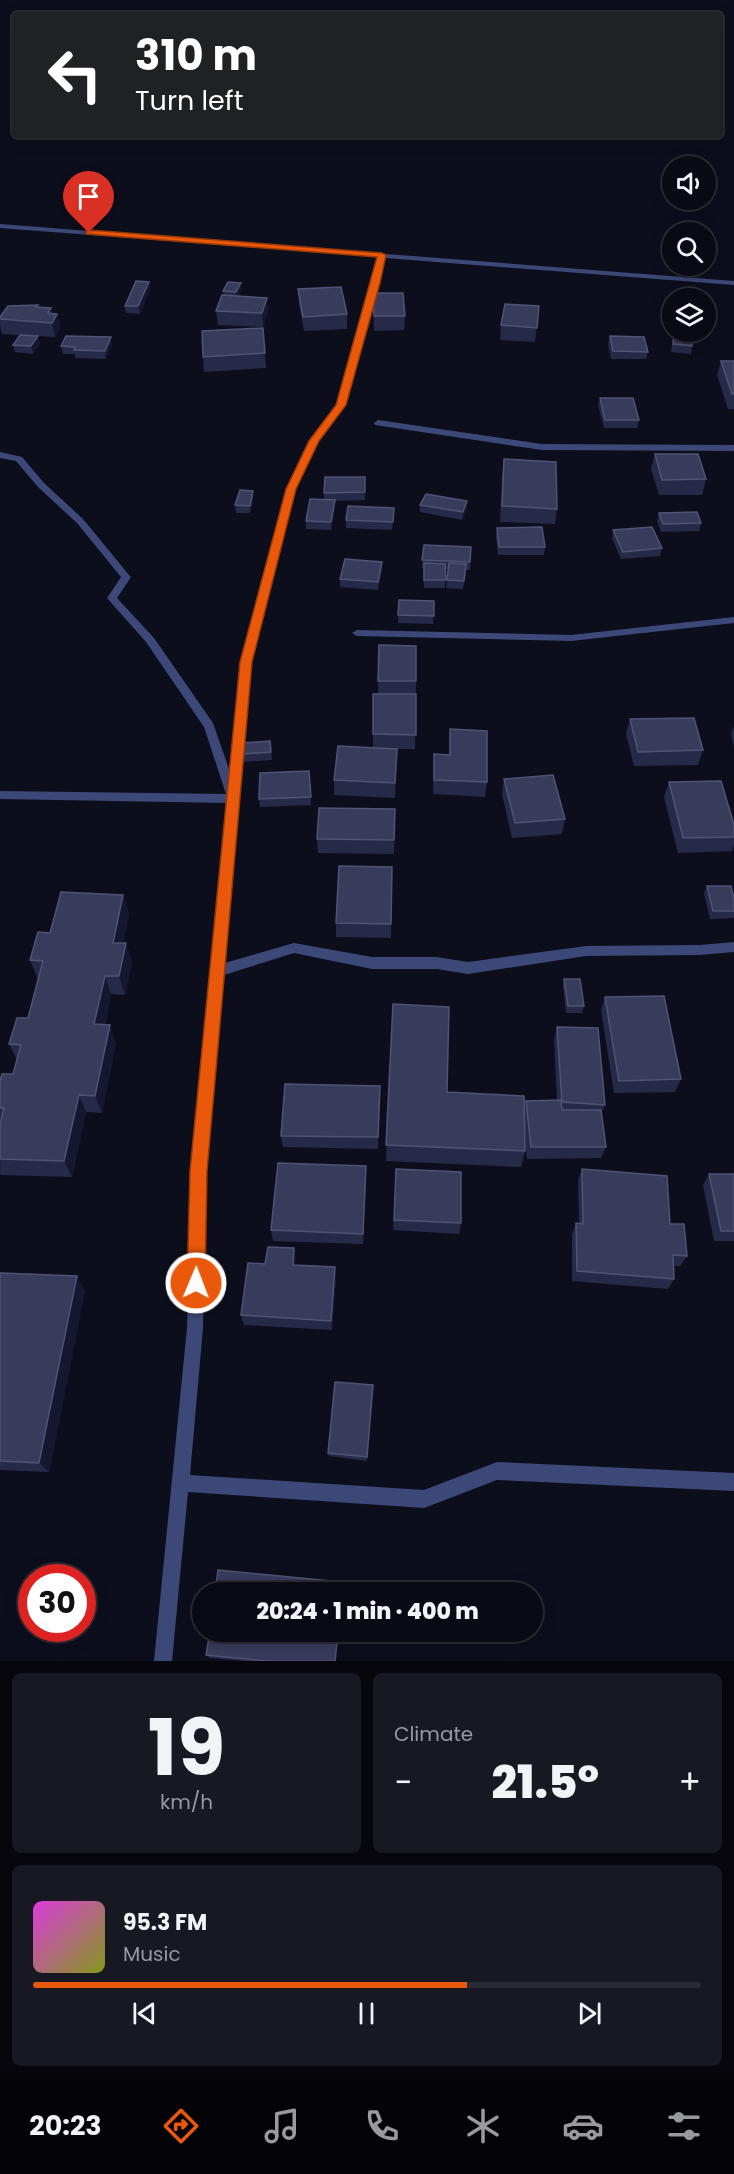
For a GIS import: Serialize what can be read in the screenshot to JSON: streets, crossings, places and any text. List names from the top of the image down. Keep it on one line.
{"page":{"turn":["310 m","Turn left"],"limit":"30","trip":"20:24 · 1 min · 400 m","tile":[["19","km/h"],"Climate"],"heat":["−","21.5°","+"],"song":["95.3 FM","Music"],"tabs":"20:23"}}
